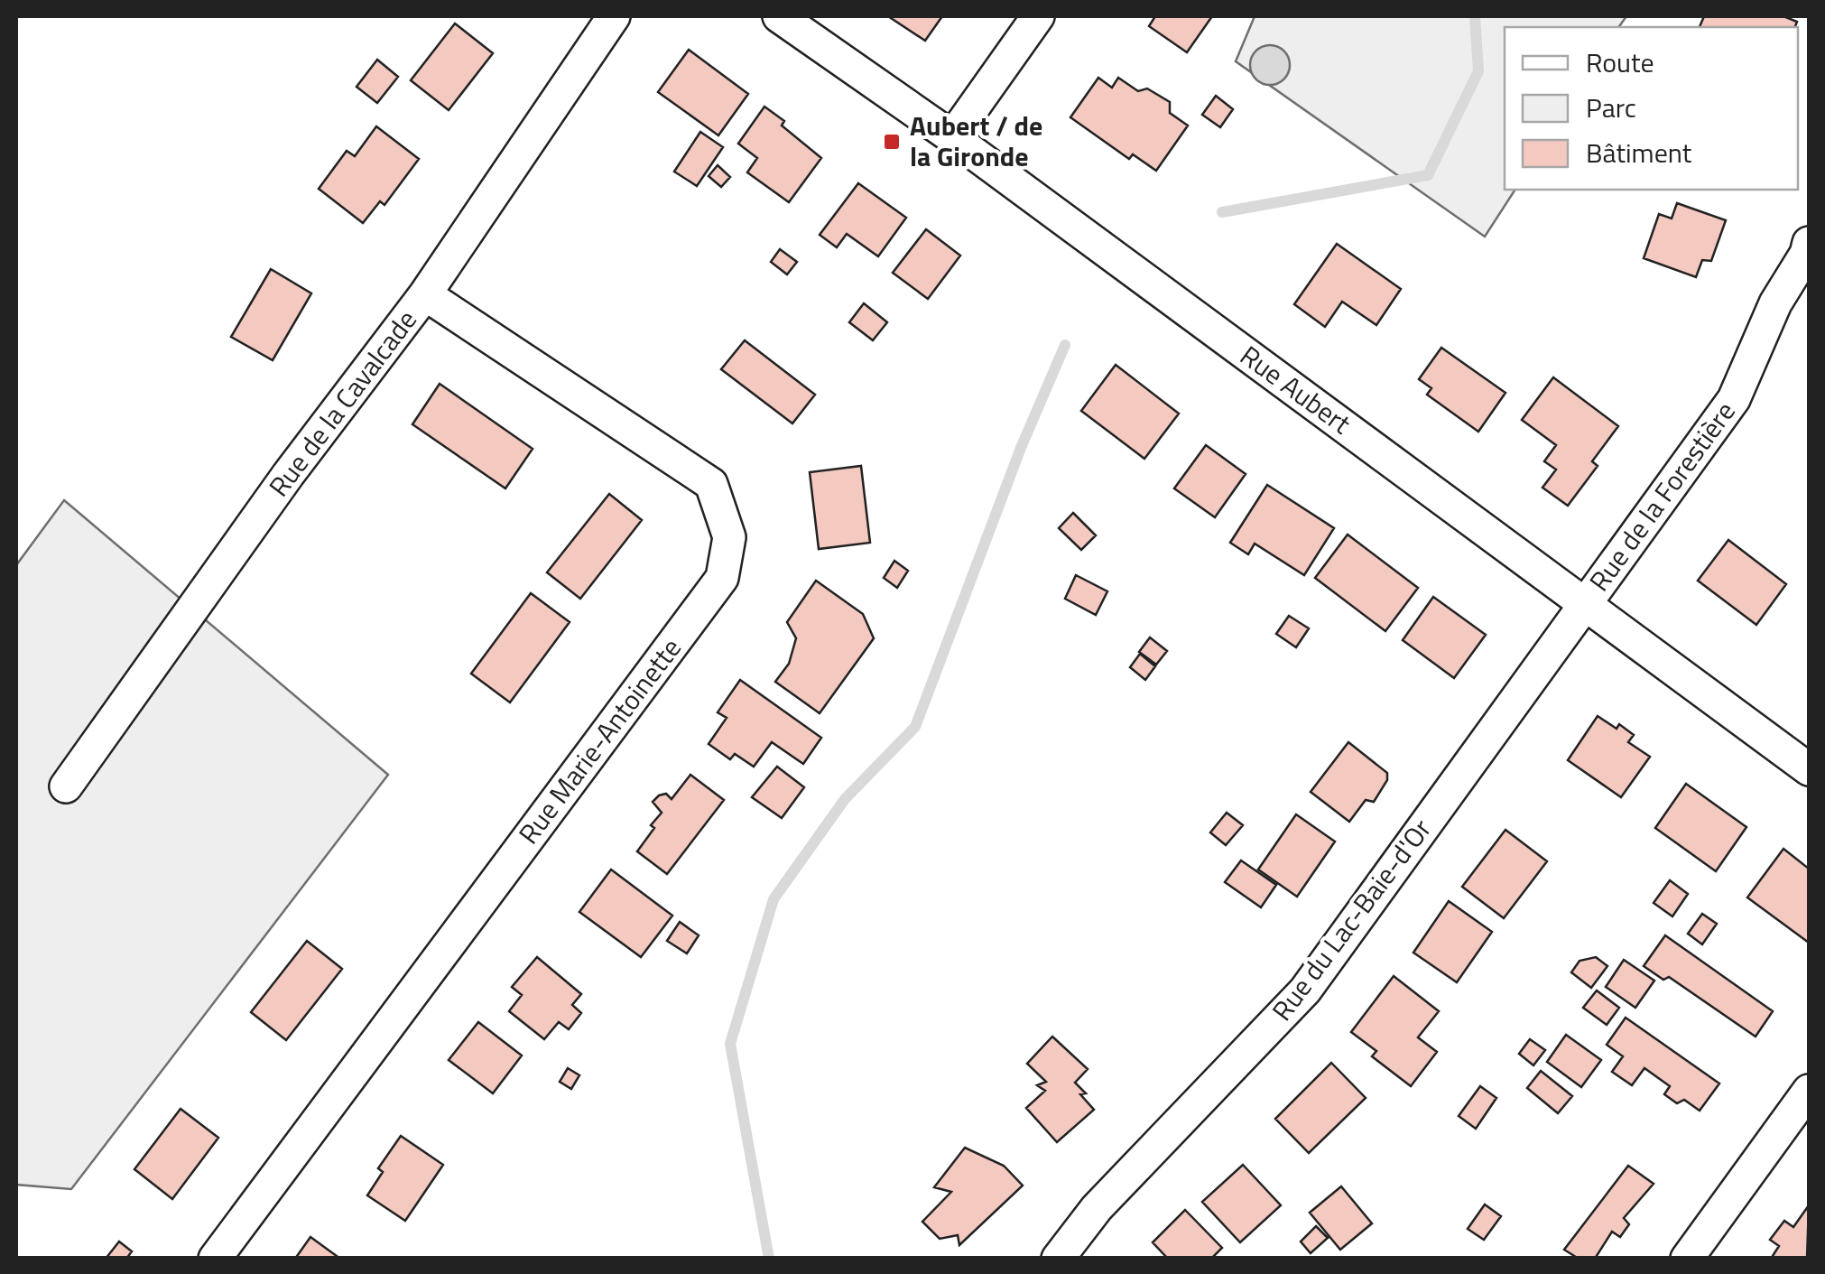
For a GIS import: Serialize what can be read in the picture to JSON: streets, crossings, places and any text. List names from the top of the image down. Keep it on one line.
{"streets":{"street":["Rue Aubert","Rue de la Cavalcade","Rue de la Forestière","Rue Marie-Antoinette","Rue du Lac-Baie-d'Or"]},"crossings":[["Rue Aubert","Rue de la Forestière"],["Rue Aubert","Rue du Lac-Baie-d'Or"],["Rue de la Cavalcade","Rue Marie-Antoinette"],["Rue de la Forestière","Rue du Lac-Baie-d'Or"]],"places":{"transit":["Aubert / de la Gironde"]},"legend":["Route","Parc","Bâtiment"]}
